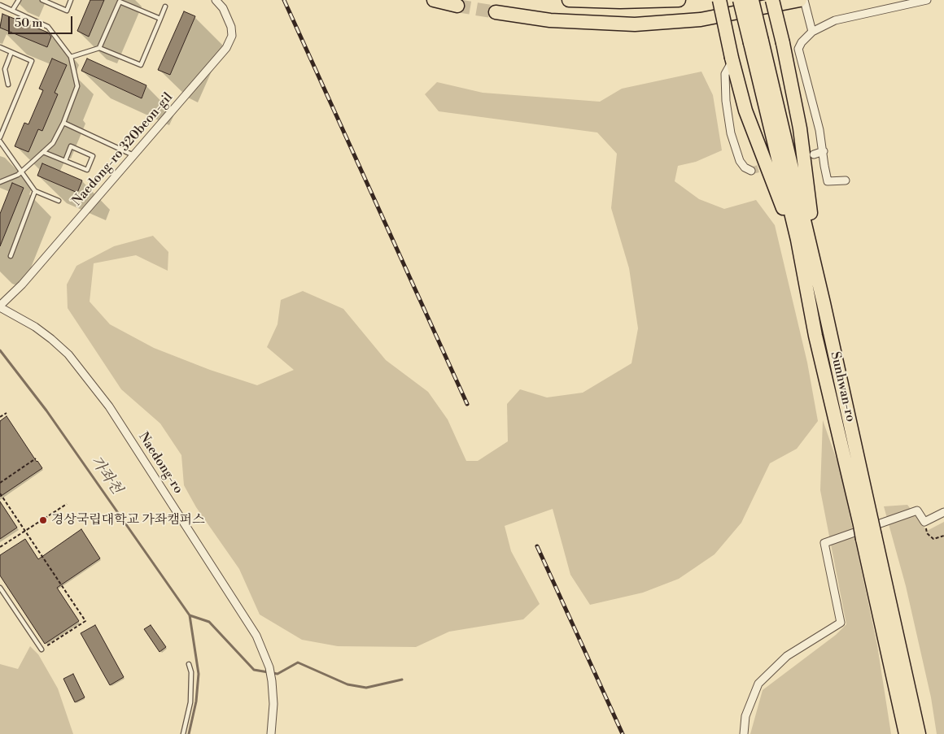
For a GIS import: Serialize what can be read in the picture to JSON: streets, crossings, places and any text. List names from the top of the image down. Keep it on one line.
{"streets":{"highway":["Sunhwan-ro"],"street":["Naedong-ro 320beon-gil","Naedong-ro"]},"crossings":[["Naedong-ro 320beon-gil","Naedong-ro"]],"water":["가좌천"],"places":["경상국립대학교 가좌캠퍼스"],"scale_bar":"50 m"}
